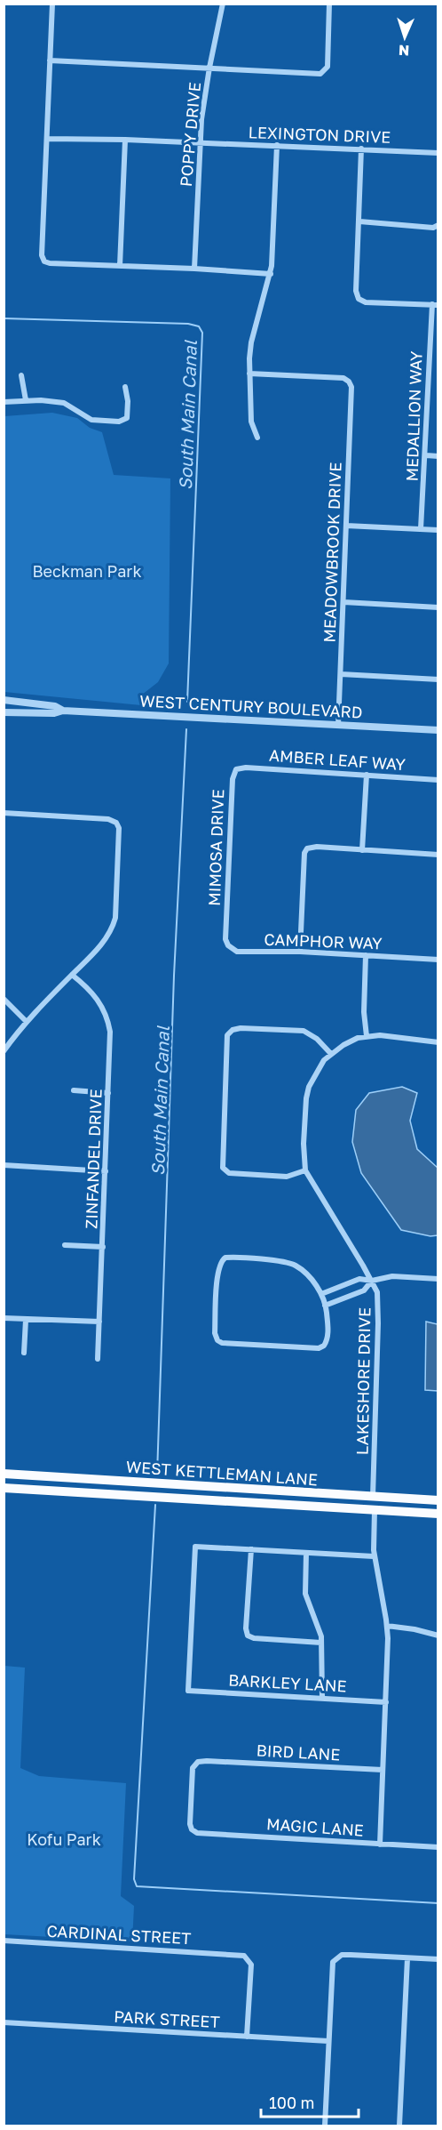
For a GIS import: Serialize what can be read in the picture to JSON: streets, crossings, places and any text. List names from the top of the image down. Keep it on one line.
{"streets":{"main road":["WEST KETTLEMAN LANE"],"street":["POPPY DRIVE","LEXINGTON DRIVE","MEDALLION WAY","MEADOWBROOK DRIVE","WEST CENTURY BOULEVARD","AMBER LEAF WAY","MIMOSA DRIVE","CAMPHOR WAY","ZINFANDEL DRIVE","LAKESHORE DRIVE","BARKLEY LANE","BIRD LANE","MAGIC LANE","CARDINAL STREET","PARK STREET"]},"crossings":[["POPPY DRIVE","LEXINGTON DRIVE"],["MEADOWBROOK DRIVE","WEST CENTURY BOULEVARD"],["AMBER LEAF WAY","MIMOSA DRIVE"],["MIMOSA DRIVE","CAMPHOR WAY"],["LAKESHORE DRIVE","WEST KETTLEMAN LANE"],["BIRD LANE","MAGIC LANE"],["CARDINAL STREET","PARK STREET"]],"water":["South Main Canal"],"parks":["Beckman Park","Kofu Park"],"scale_bar":"100 m","north":"bottom"}
